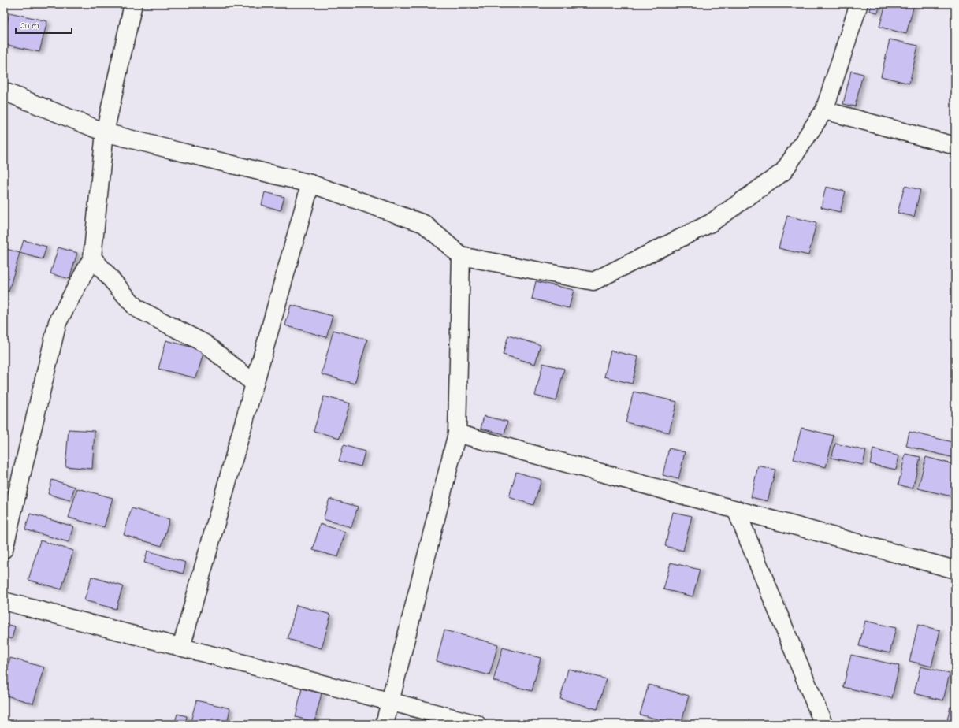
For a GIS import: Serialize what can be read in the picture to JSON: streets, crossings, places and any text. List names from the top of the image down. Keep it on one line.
{"scale_bar":"20 m"}
